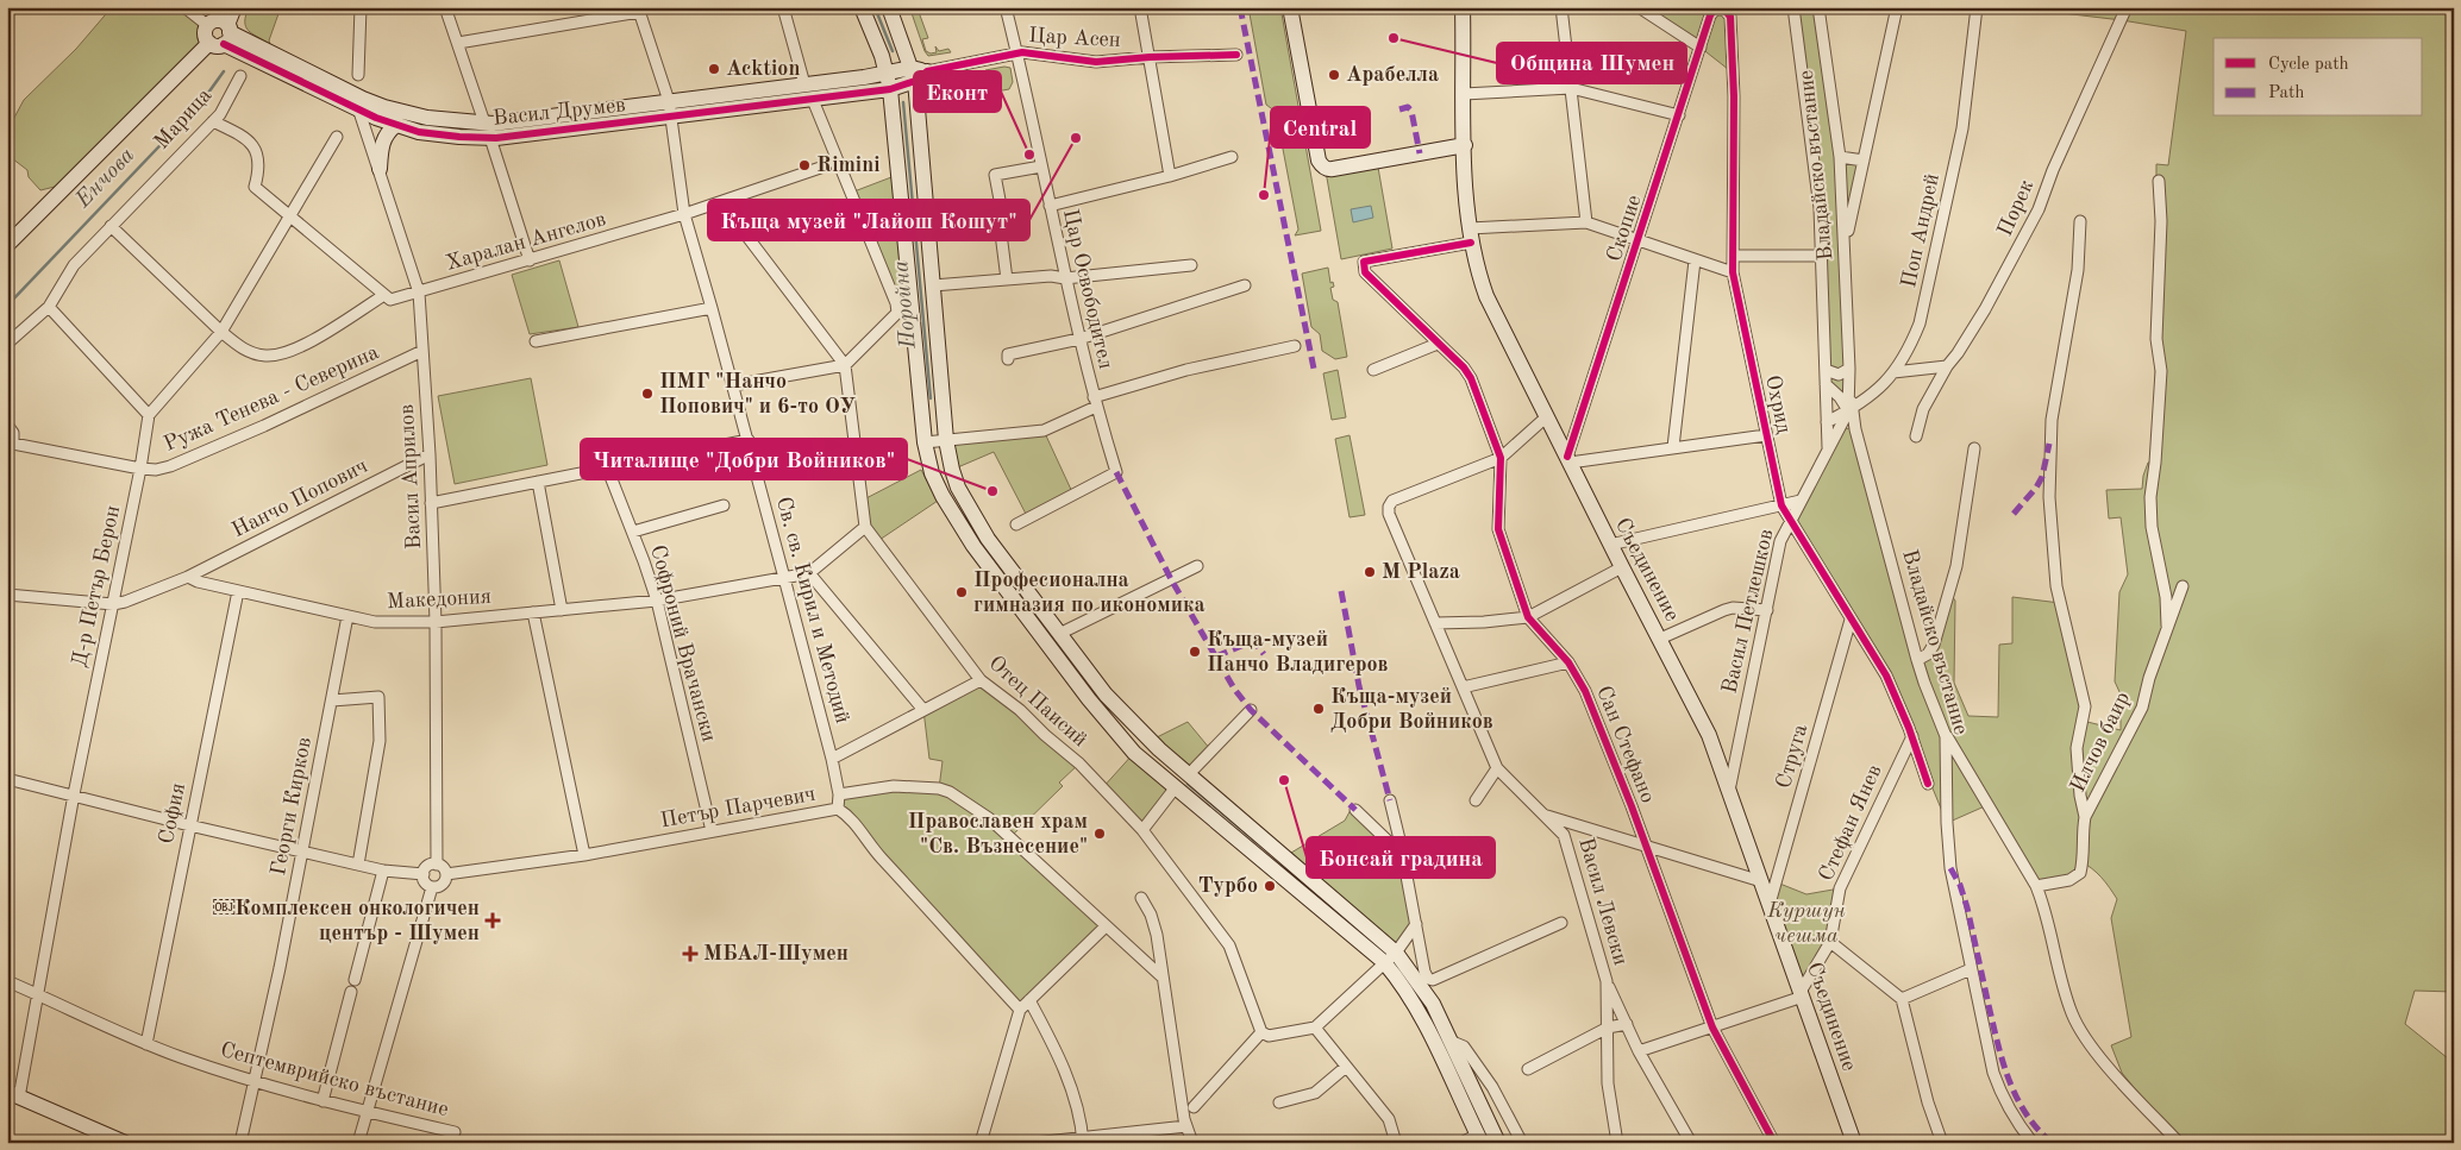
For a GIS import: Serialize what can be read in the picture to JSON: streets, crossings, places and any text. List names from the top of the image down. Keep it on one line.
{"streets":{"main road":["Васил Друмев","Марица","Съединение"],"street":["Цар Асен","Владайско въстание","Порек","Скопие","Поп Андрей","Харалан Ангелов","Цар Освободител","Ружа Тенева - Северина","Охрид","Васил Априлов","Нанчо Попович","Д-р Петър Берон","Македония","Св. св. Кирил и Методий","Васил Петлешков","Софроний Врачански","Отец Паисий","Илчов баир","Сан Стефано","Струга","Георги Кирков","Петър Парчевич","София","Стефан Янев","Васил Левски","Септемврийско въстание"]},"crossings":[["Цар Асен","Васил Друмев"],["Цар Асен","Цар Освободител"],["Васил Друмев","Марица"],["Васил Друмев","Васил Априлов"],["Васил Друмев","Св. св. Кирил и Методий"],["Владайско въстание","Поп Андрей"],["Владайско въстание","Васил Петлешков"],["Скопие","Охрид"],["Скопие","Съединение"],["Харалан Ангелов","Васил Априлов"],["Харалан Ангелов","Св. св. Кирил и Методий"],["Ружа Тенева - Северина","Васил Априлов"],["Ружа Тенева - Северина","Д-р Петър Берон"],["Охрид","Васил Петлешков"],["Охрид","Струга"],["Охрид","Стефан Янев"],["Васил Априлов","Нанчо Попович"],["Васил Априлов","Македония"],["Васил Априлов","Петър Парчевич"],["Нанчо Попович","Македония"],["Съединение","Васил Петлешков"],["Съединение","Сан Стефано"],["Съединение","Струга"],["Съединение","Стефан Янев"],["Д-р Петър Берон","Септемврийско въстание"],["Македония","Св. св. Кирил и Методий"],["Македония","Софроний Врачански"],["Македония","Отец Паисий"],["Македония","Георги Кирков"],["Македония","София"],["Св. св. Кирил и Методий","Петър Парчевич"],["Софроний Врачански","Петър Парчевич"],["Сан Стефано","Васил Левски"],["Георги Кирков","Септемврийско въстание"],["София","Септемврийско въстание"]],"water":["Енчова","Поройна"],"parks":["Куршун чешма"],"places":{"other":["Община Шумен","Acktion","Арабелла","Къща музей \"Лайош Кошут\"","Еконт","Rimini","Central","ПМГ \"Нанчо Попович\" и 6-то ОУ","Читалище \"Добри Войников\"","M Plaza","Професионална гимназия по икономика","Къща-музей Панчо Владигеров","Къща-музей Добри Войников","Бонсай градина","Православен храм \"Св. Възнесение\"","Турбо"],"health":["￼Комплексен онкологичен център - Шумен","МБАЛ-Шумен"]},"legend":["Cycle path","Path"]}
